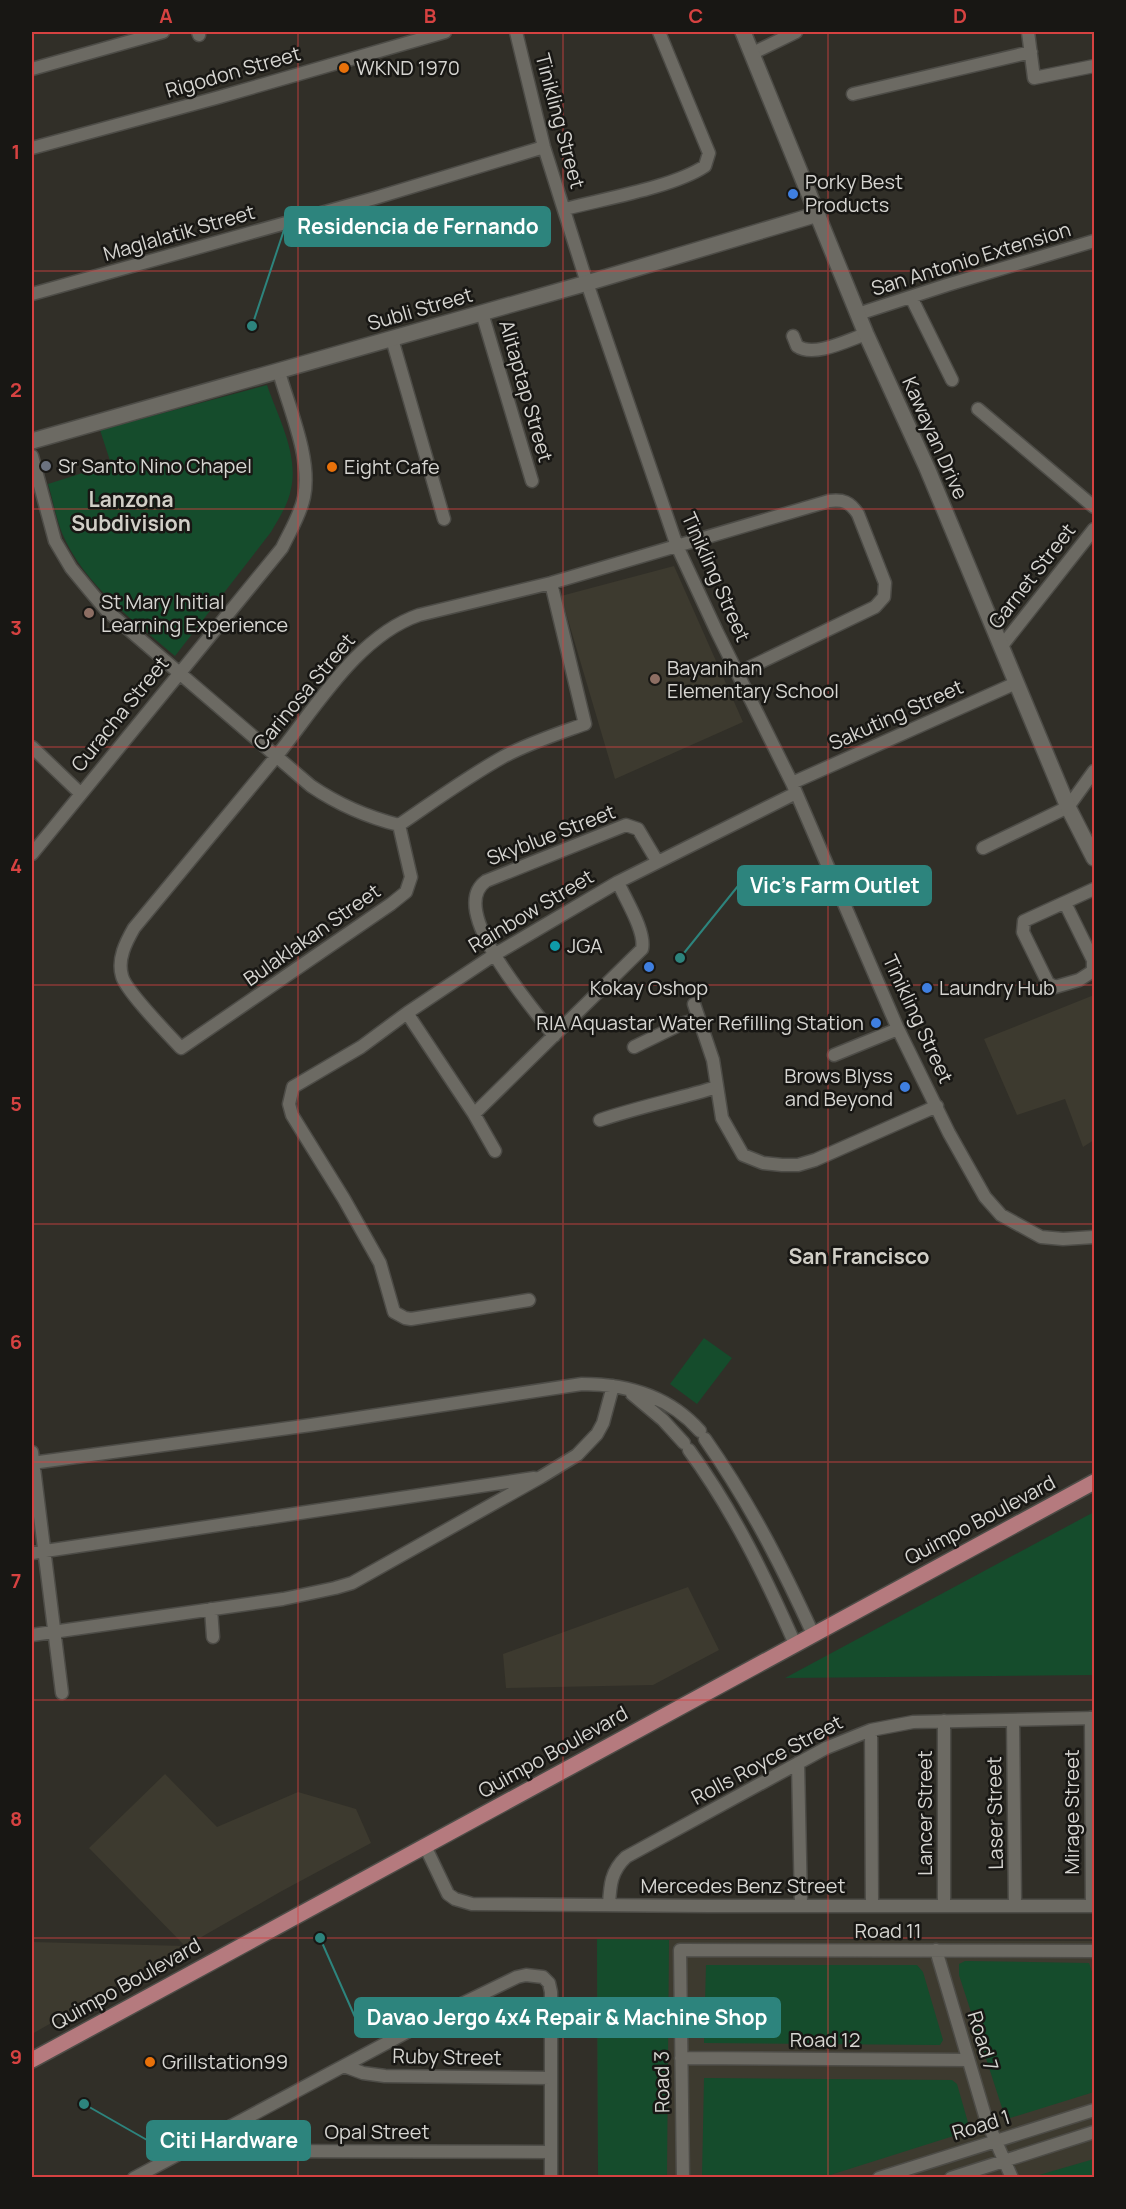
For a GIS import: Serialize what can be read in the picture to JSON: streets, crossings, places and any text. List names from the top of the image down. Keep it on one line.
{"streets":{"main road":["Quimpo Boulevard"],"street":["Rigodon Street","Tinikling Street","Maglalatik Street","San Antonio Extension","Subli Street","Alitaptap Street","Kawayan Drive","Garnet Street","Carinosa Street","Curacha Street","Sakuting Street","Skyblue Street","Rainbow Street","Bulaklakan Street","Rolls Royce Street","Mirage Street","Lancer Street","Laser Street","Mercedes Benz Street","Road 11","Road 12","Road 7","Ruby Street","Road 3","Road 1","Opal Street"]},"crossings":[["Tinikling Street","Maglalatik Street"],["Tinikling Street","Subli Street"],["Tinikling Street","Carinosa Street"],["Tinikling Street","Sakuting Street"],["Tinikling Street","Rainbow Street"],["San Antonio Extension","Kawayan Drive"],["Subli Street","Alitaptap Street"],["Subli Street","Kawayan Drive"],["Subli Street","Curacha Street"],["Kawayan Drive","Garnet Street"],["Kawayan Drive","Sakuting Street"],["Carinosa Street","Bulaklakan Street"],["Sakuting Street","Rainbow Street"],["Skyblue Street","Rainbow Street"],["Quimpo Boulevard","Mercedes Benz Street"],["Rolls Royce Street","Mirage Street"],["Rolls Royce Street","Lancer Street"],["Rolls Royce Street","Laser Street"],["Rolls Royce Street","Mercedes Benz Street"],["Mirage Street","Mercedes Benz Street"],["Lancer Street","Mercedes Benz Street"],["Laser Street","Mercedes Benz Street"],["Road 11","Road 7"],["Road 11","Road 3"],["Road 12","Road 7"],["Road 12","Road 3"],["Road 7","Road 1"]],"districts":["Lanzona Subdivision","San Francisco"],"places":["WKND 1970","Porky Best Products","Residencia de Fernando","Sr Santo Nino Chapel","Eight Cafe","St Mary Initial Learning Experience","Bayanihan Elementary School","JGA","Vic's Farm Outlet","Kokay Oshop","Laundry Hub","RIA Aquastar Water Refilling Station","Brows Blyss and Beyond","Davao Jergo 4x4 Repair & Machine Shop","Grillstation99","Citi Hardware"],"grid":{"columns":["A","B","C","D"],"rows":["1","2","3","4","5","6","7","8","9"]}}
